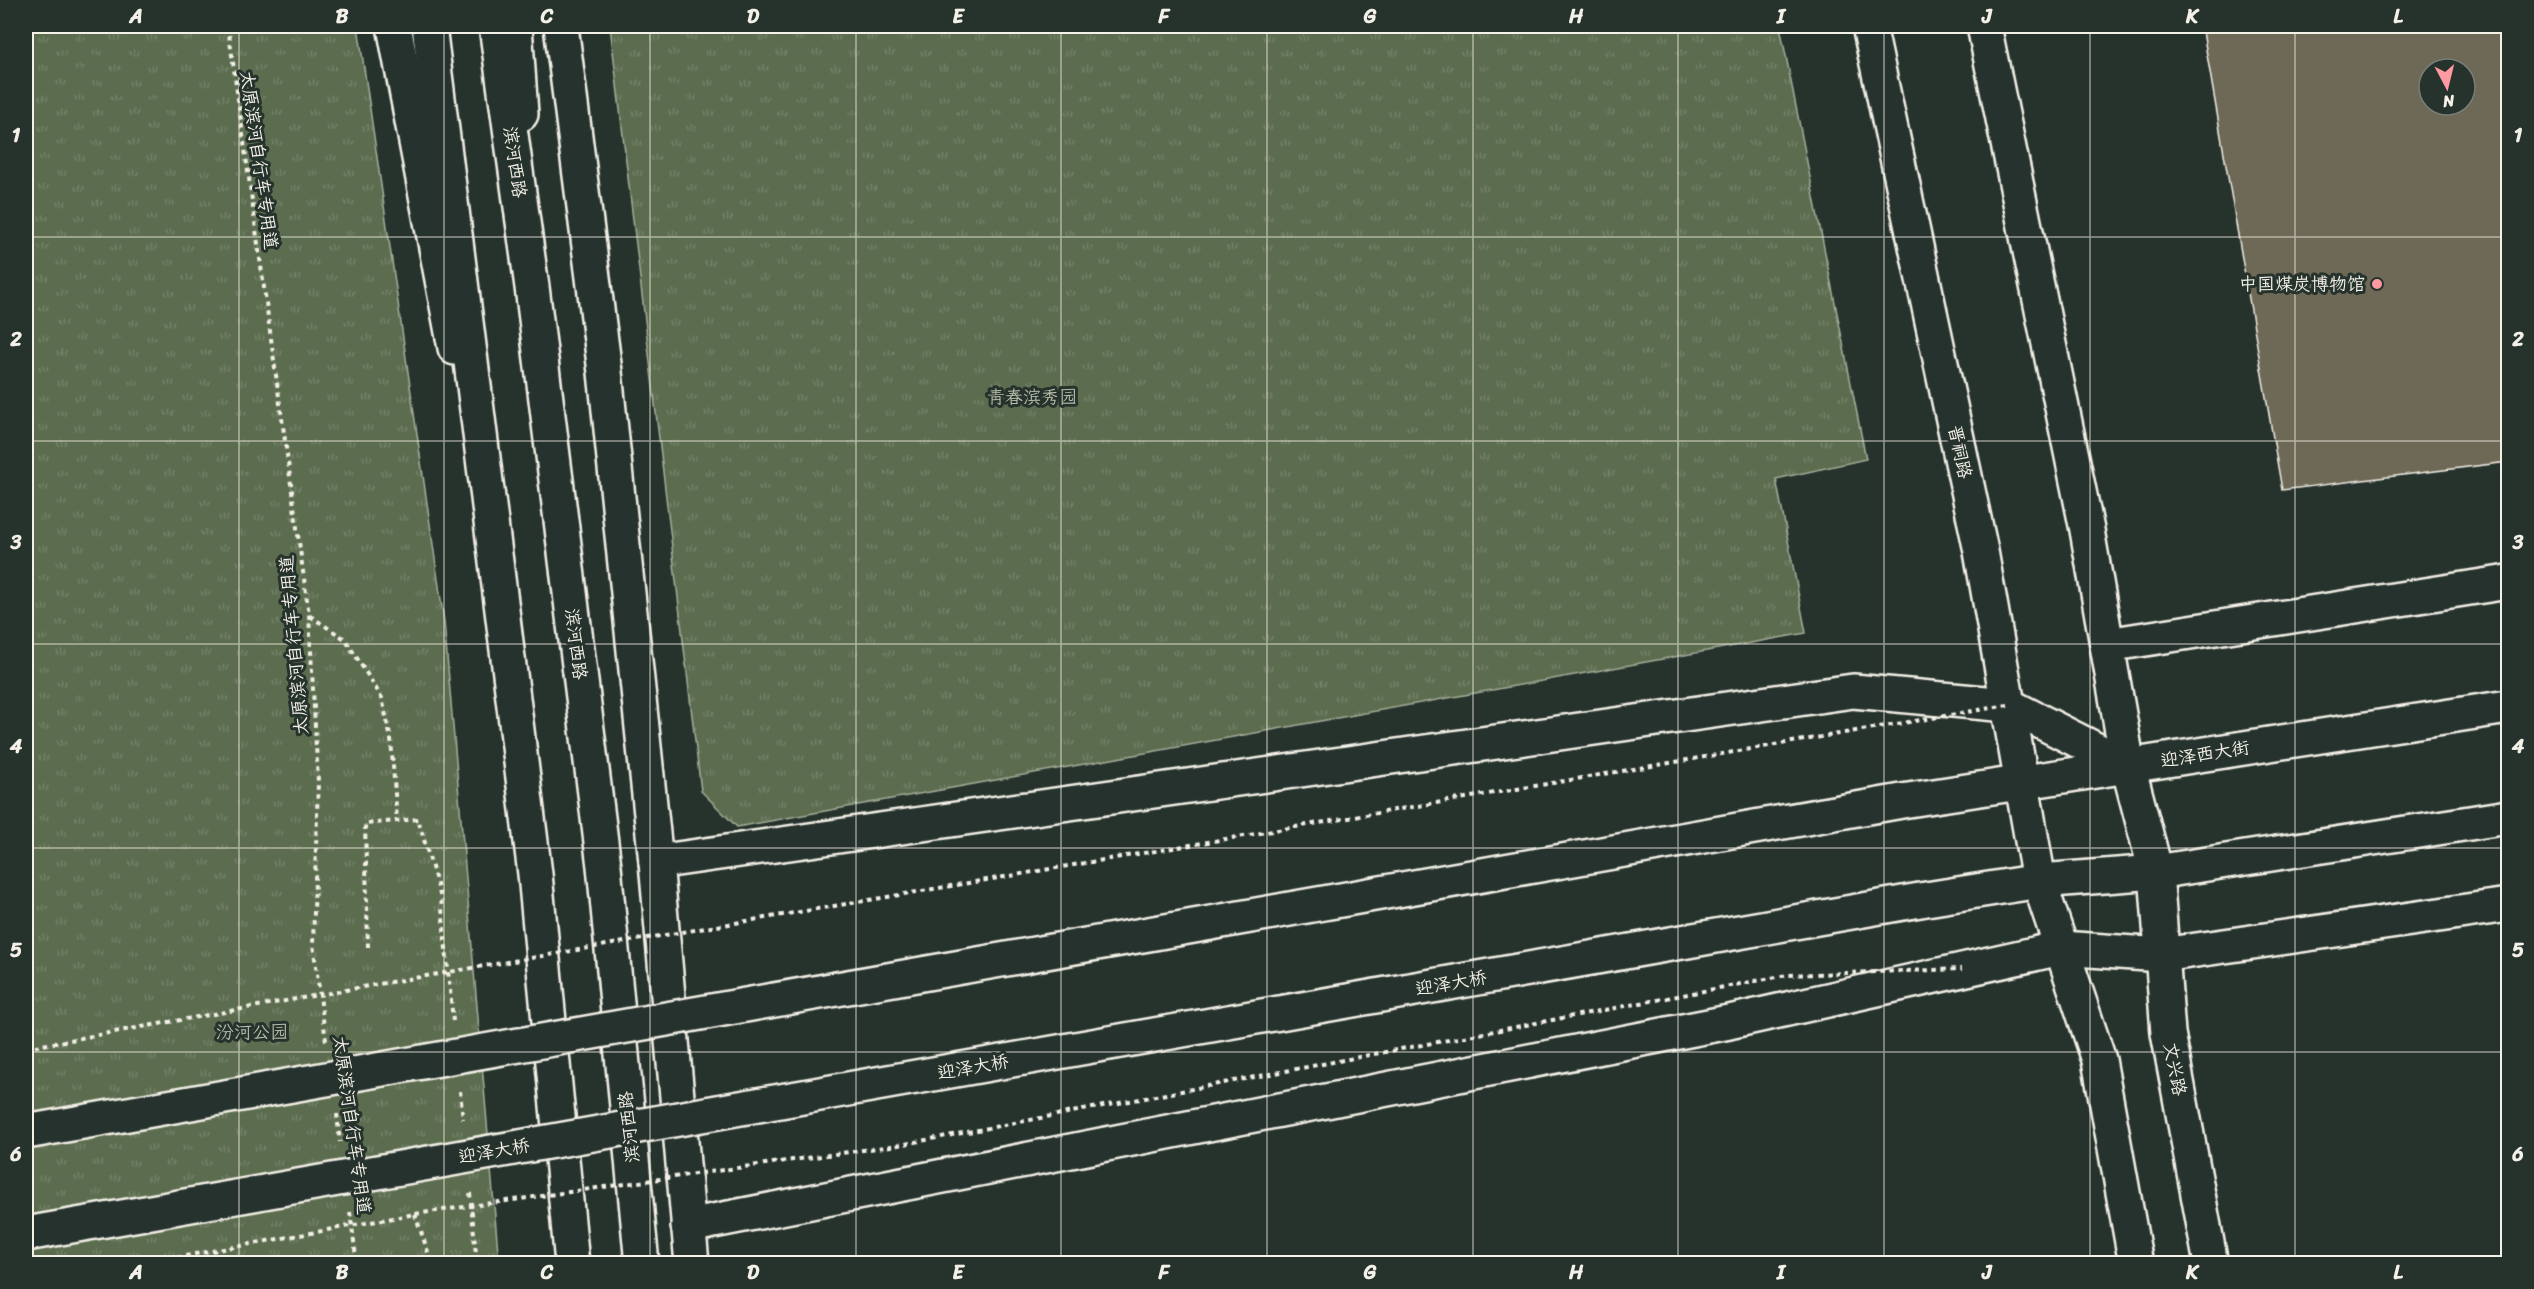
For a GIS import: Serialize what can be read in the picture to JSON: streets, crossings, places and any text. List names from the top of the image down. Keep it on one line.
{"streets":{"main road":["滨河西路","晋祠路","迎泽西大街","迎泽大桥","文兴路"],"path":["太原滨河自行车专用道"]},"crossings":[["晋祠路","迎泽西大街"],["晋祠路","迎泽大桥"]],"parks":["青春滨秀园","汾河公园"],"places":["中国煤炭博物馆"],"north":"bottom","grid":{"columns":["A","B","C","D","E","F","G","H","I","J","K","L"],"rows":["1","2","3","4","5","6"]}}
